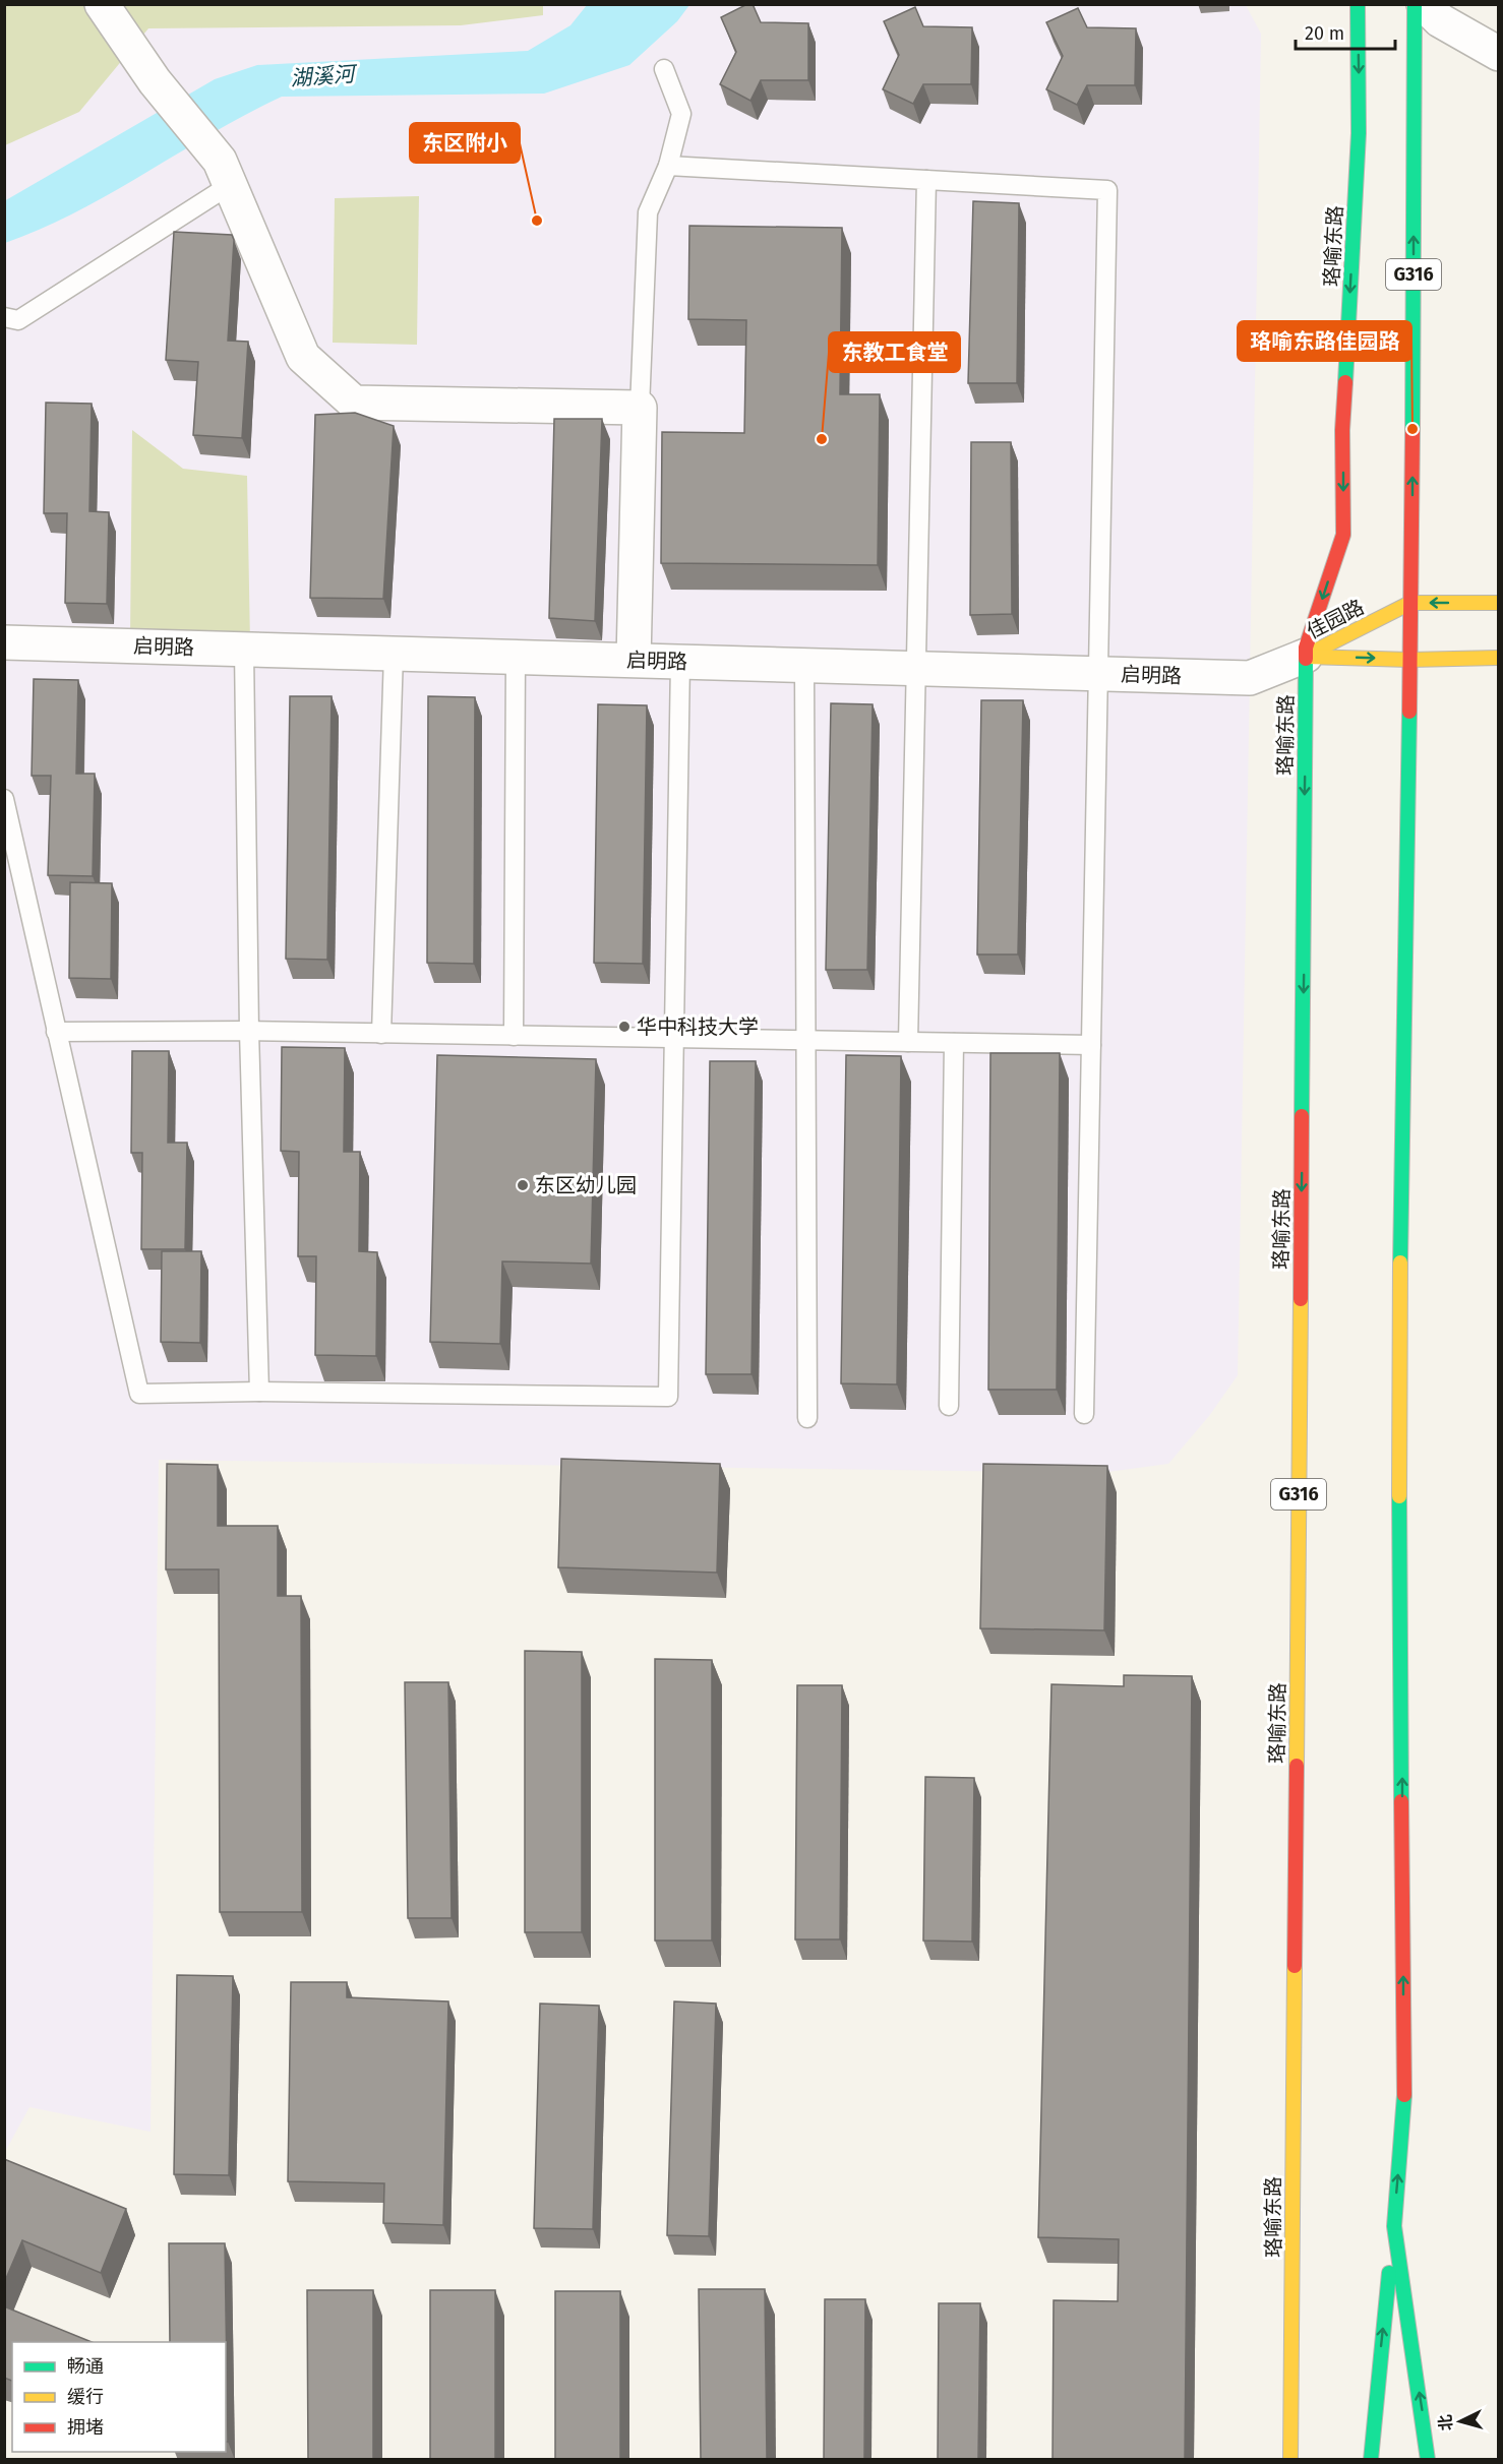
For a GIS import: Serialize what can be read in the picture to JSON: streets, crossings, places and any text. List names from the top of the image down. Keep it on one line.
{"streets":{"main road":["珞喻东路","G316","佳园路"],"street":["启明路"]},"crossings":[["珞喻东路","佳园路"],["珞喻东路","启明路"],["G316","佳园路"],["佳园路","启明路"]],"water":["湖溪河"],"places":["东区附小","珞喻东路佳园路","东教工食堂","华中科技大学","东区幼儿园"],"legend":["畅通","缓行","拥堵"],"scale_bar":"20 m","north":"left"}
